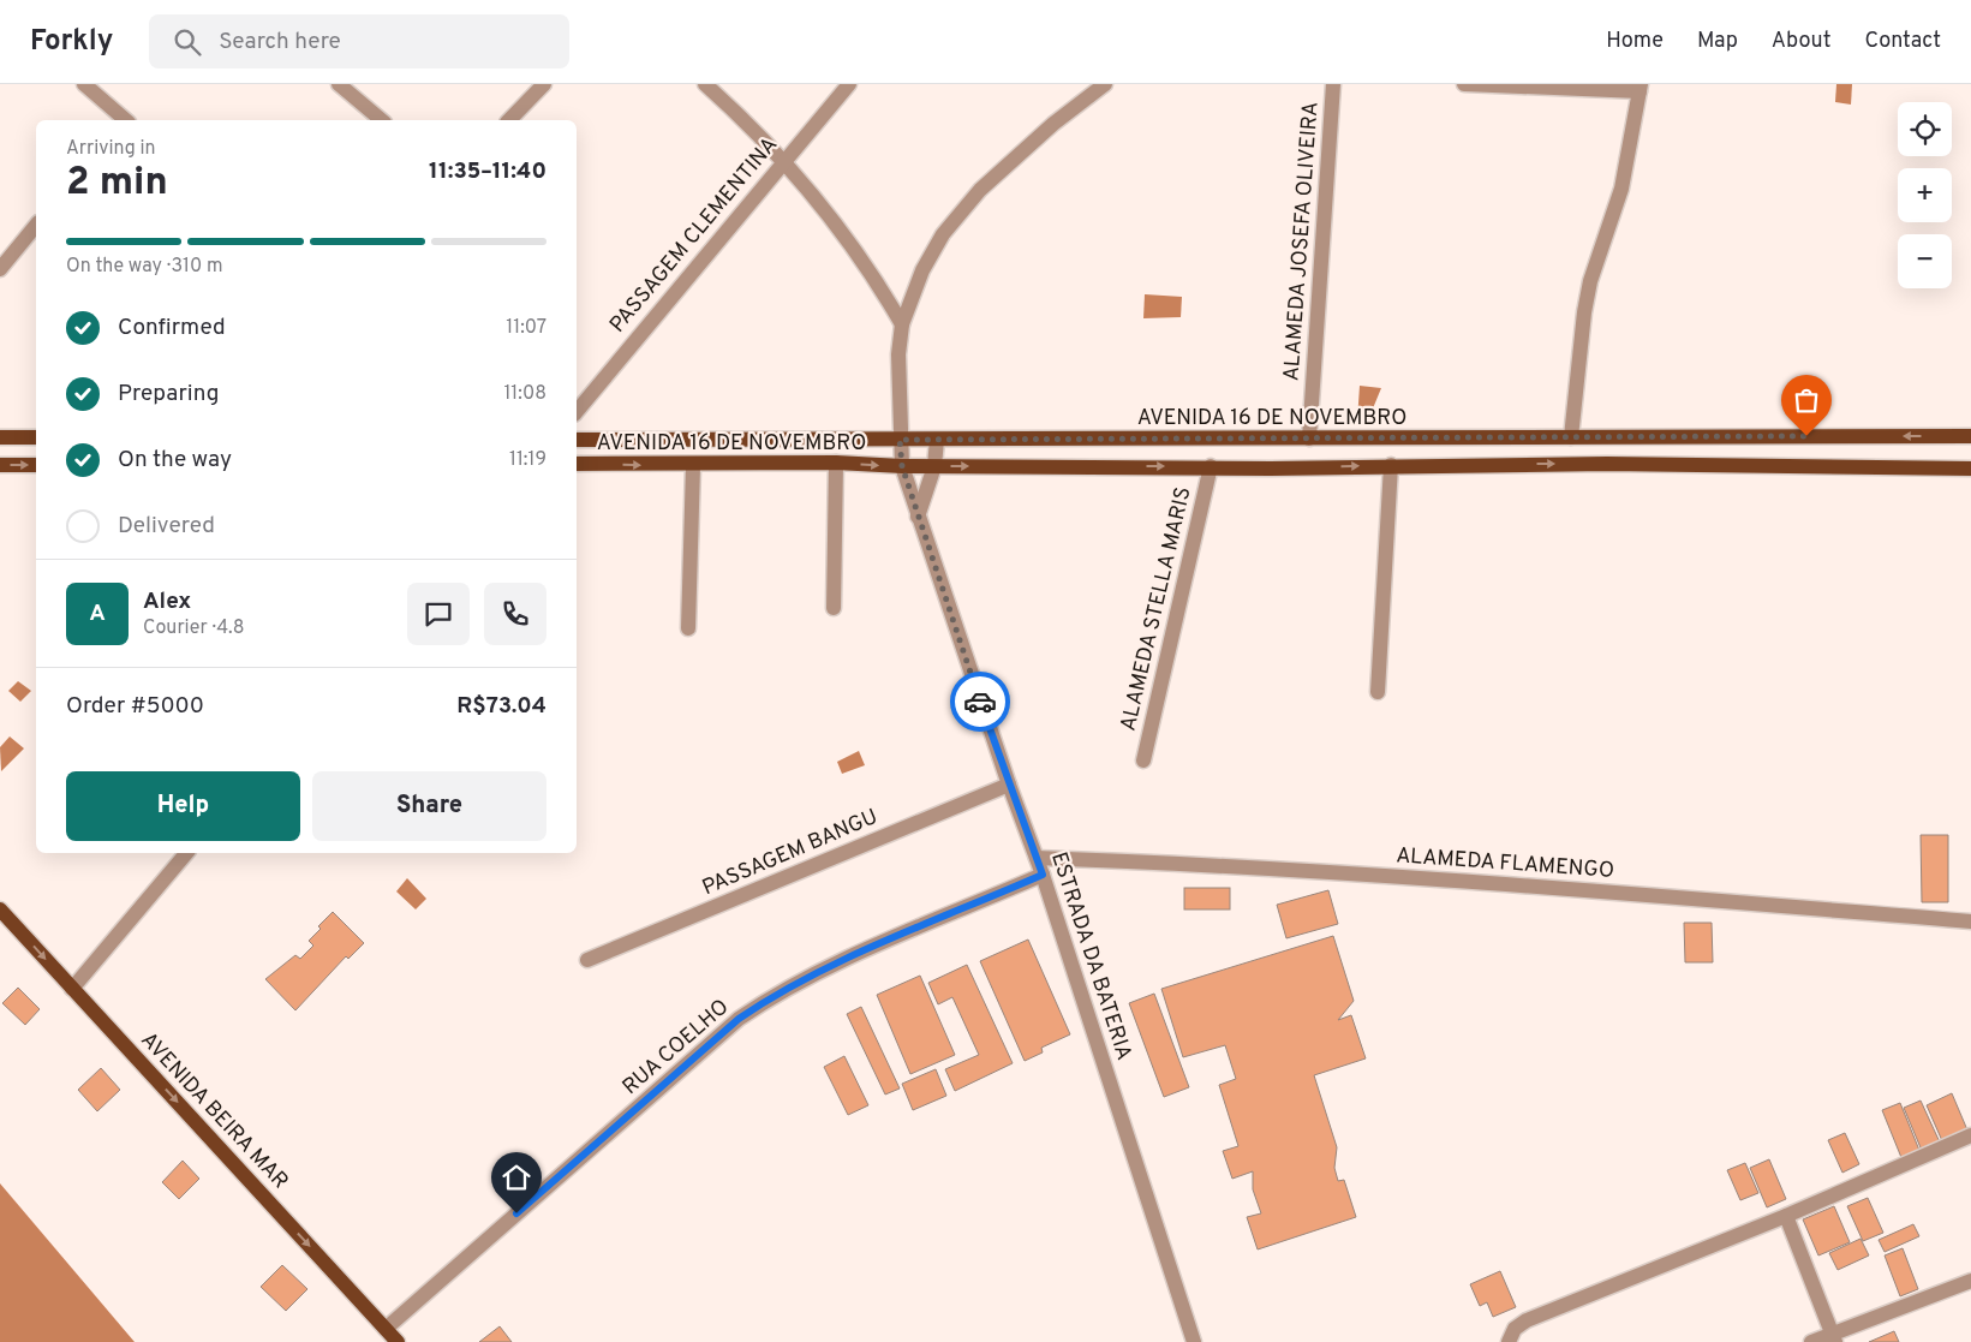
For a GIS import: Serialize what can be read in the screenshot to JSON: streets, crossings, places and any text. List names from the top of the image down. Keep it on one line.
{"streets":{"main road":["AVENIDA 16 DE NOVEMBRO","AVENIDA BEIRA MAR"],"street":["PASSAGEM CLEMENTINA","ALAMEDA JOSEFA OLIVEIRA","ALAMEDA STELLA MARIS","PASSAGEM BANGU","ALAMEDA FLAMENGO","ESTRADA DA BATERIA","RUA COELHO"]},"crossings":[["ALAMEDA JOSEFA OLIVEIRA","AVENIDA 16 DE NOVEMBRO"],["AVENIDA 16 DE NOVEMBRO","ALAMEDA STELLA MARIS"],["AVENIDA 16 DE NOVEMBRO","ESTRADA DA BATERIA"],["PASSAGEM BANGU","ESTRADA DA BATERIA"],["ALAMEDA FLAMENGO","ESTRADA DA BATERIA"],["ESTRADA DA BATERIA","RUA COELHO"],["RUA COELHO","AVENIDA BEIRA MAR"]],"one_way":["AVENIDA BEIRA MAR"],"page":{"header":"Forkly","search":"Search here","nav":["Home","Map","About","Contact"],"map_buttons":["+","−"],"heading":["2 min","Arriving in","11:35–11:40"],"panel":["Alex","Courier · 4.8","Order #5000","R$73.04"],"bar":"On the way · 310 m","list":[["Confirmed","11:07"],["Preparing","11:08"],["On the way","11:19"],"Delivered"],"round":"A","buttons":["Help","Share"]}}
